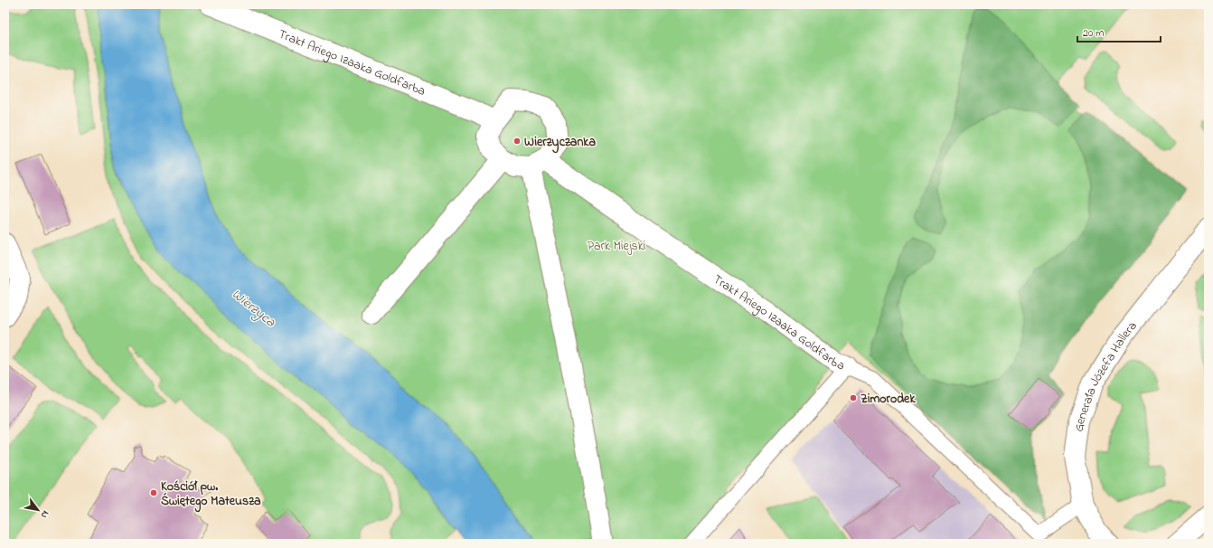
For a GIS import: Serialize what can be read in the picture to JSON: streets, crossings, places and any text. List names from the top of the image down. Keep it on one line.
{"streets":{"street":["Trakt Ariego Izaaka Goldfarba","Generała Józefa Hallera"]},"crossings":[["Trakt Ariego Izaaka Goldfarba","Generała Józefa Hallera"]],"water":["Wierzyca"],"parks":["Park Miejski"],"places":["Wierzyczanka","Zimorodek","Kościół pw. Świętego Mateusza"],"scale_bar":"20 m","north":"bottom right"}
